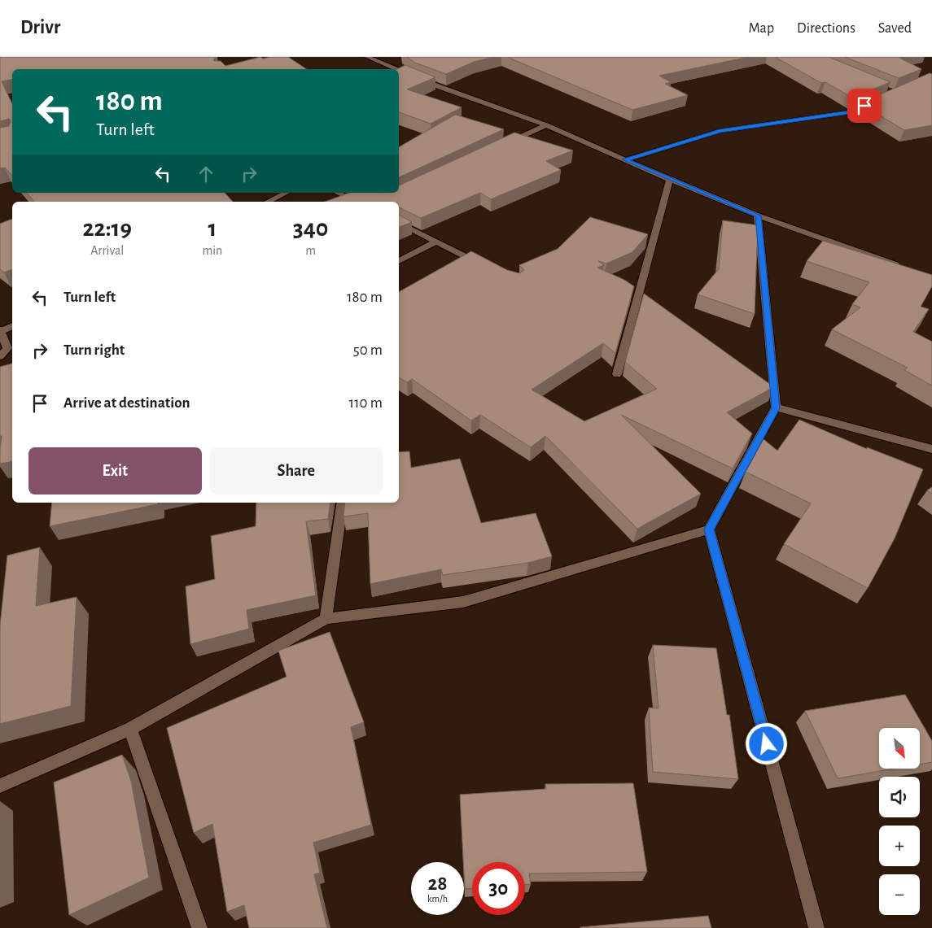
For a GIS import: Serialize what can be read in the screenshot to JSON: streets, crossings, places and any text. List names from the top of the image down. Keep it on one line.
{"north":"bottom right","page":{"header":"Drivr","nav":["Map","Directions","Saved"],"turn":["180 m","Turn left"],"eta":["22:19","Arrival","1","min","340","m"],"list":[{"name":"Turn left","value":"180 m"},{"name":"Turn right","value":"50 m"},{"name":"Arrive at destination","value":"110 m"}],"buttons":["Exit","Share"],"map_buttons":["+","−"],"speed":"28 km/h","limit":"30"}}
